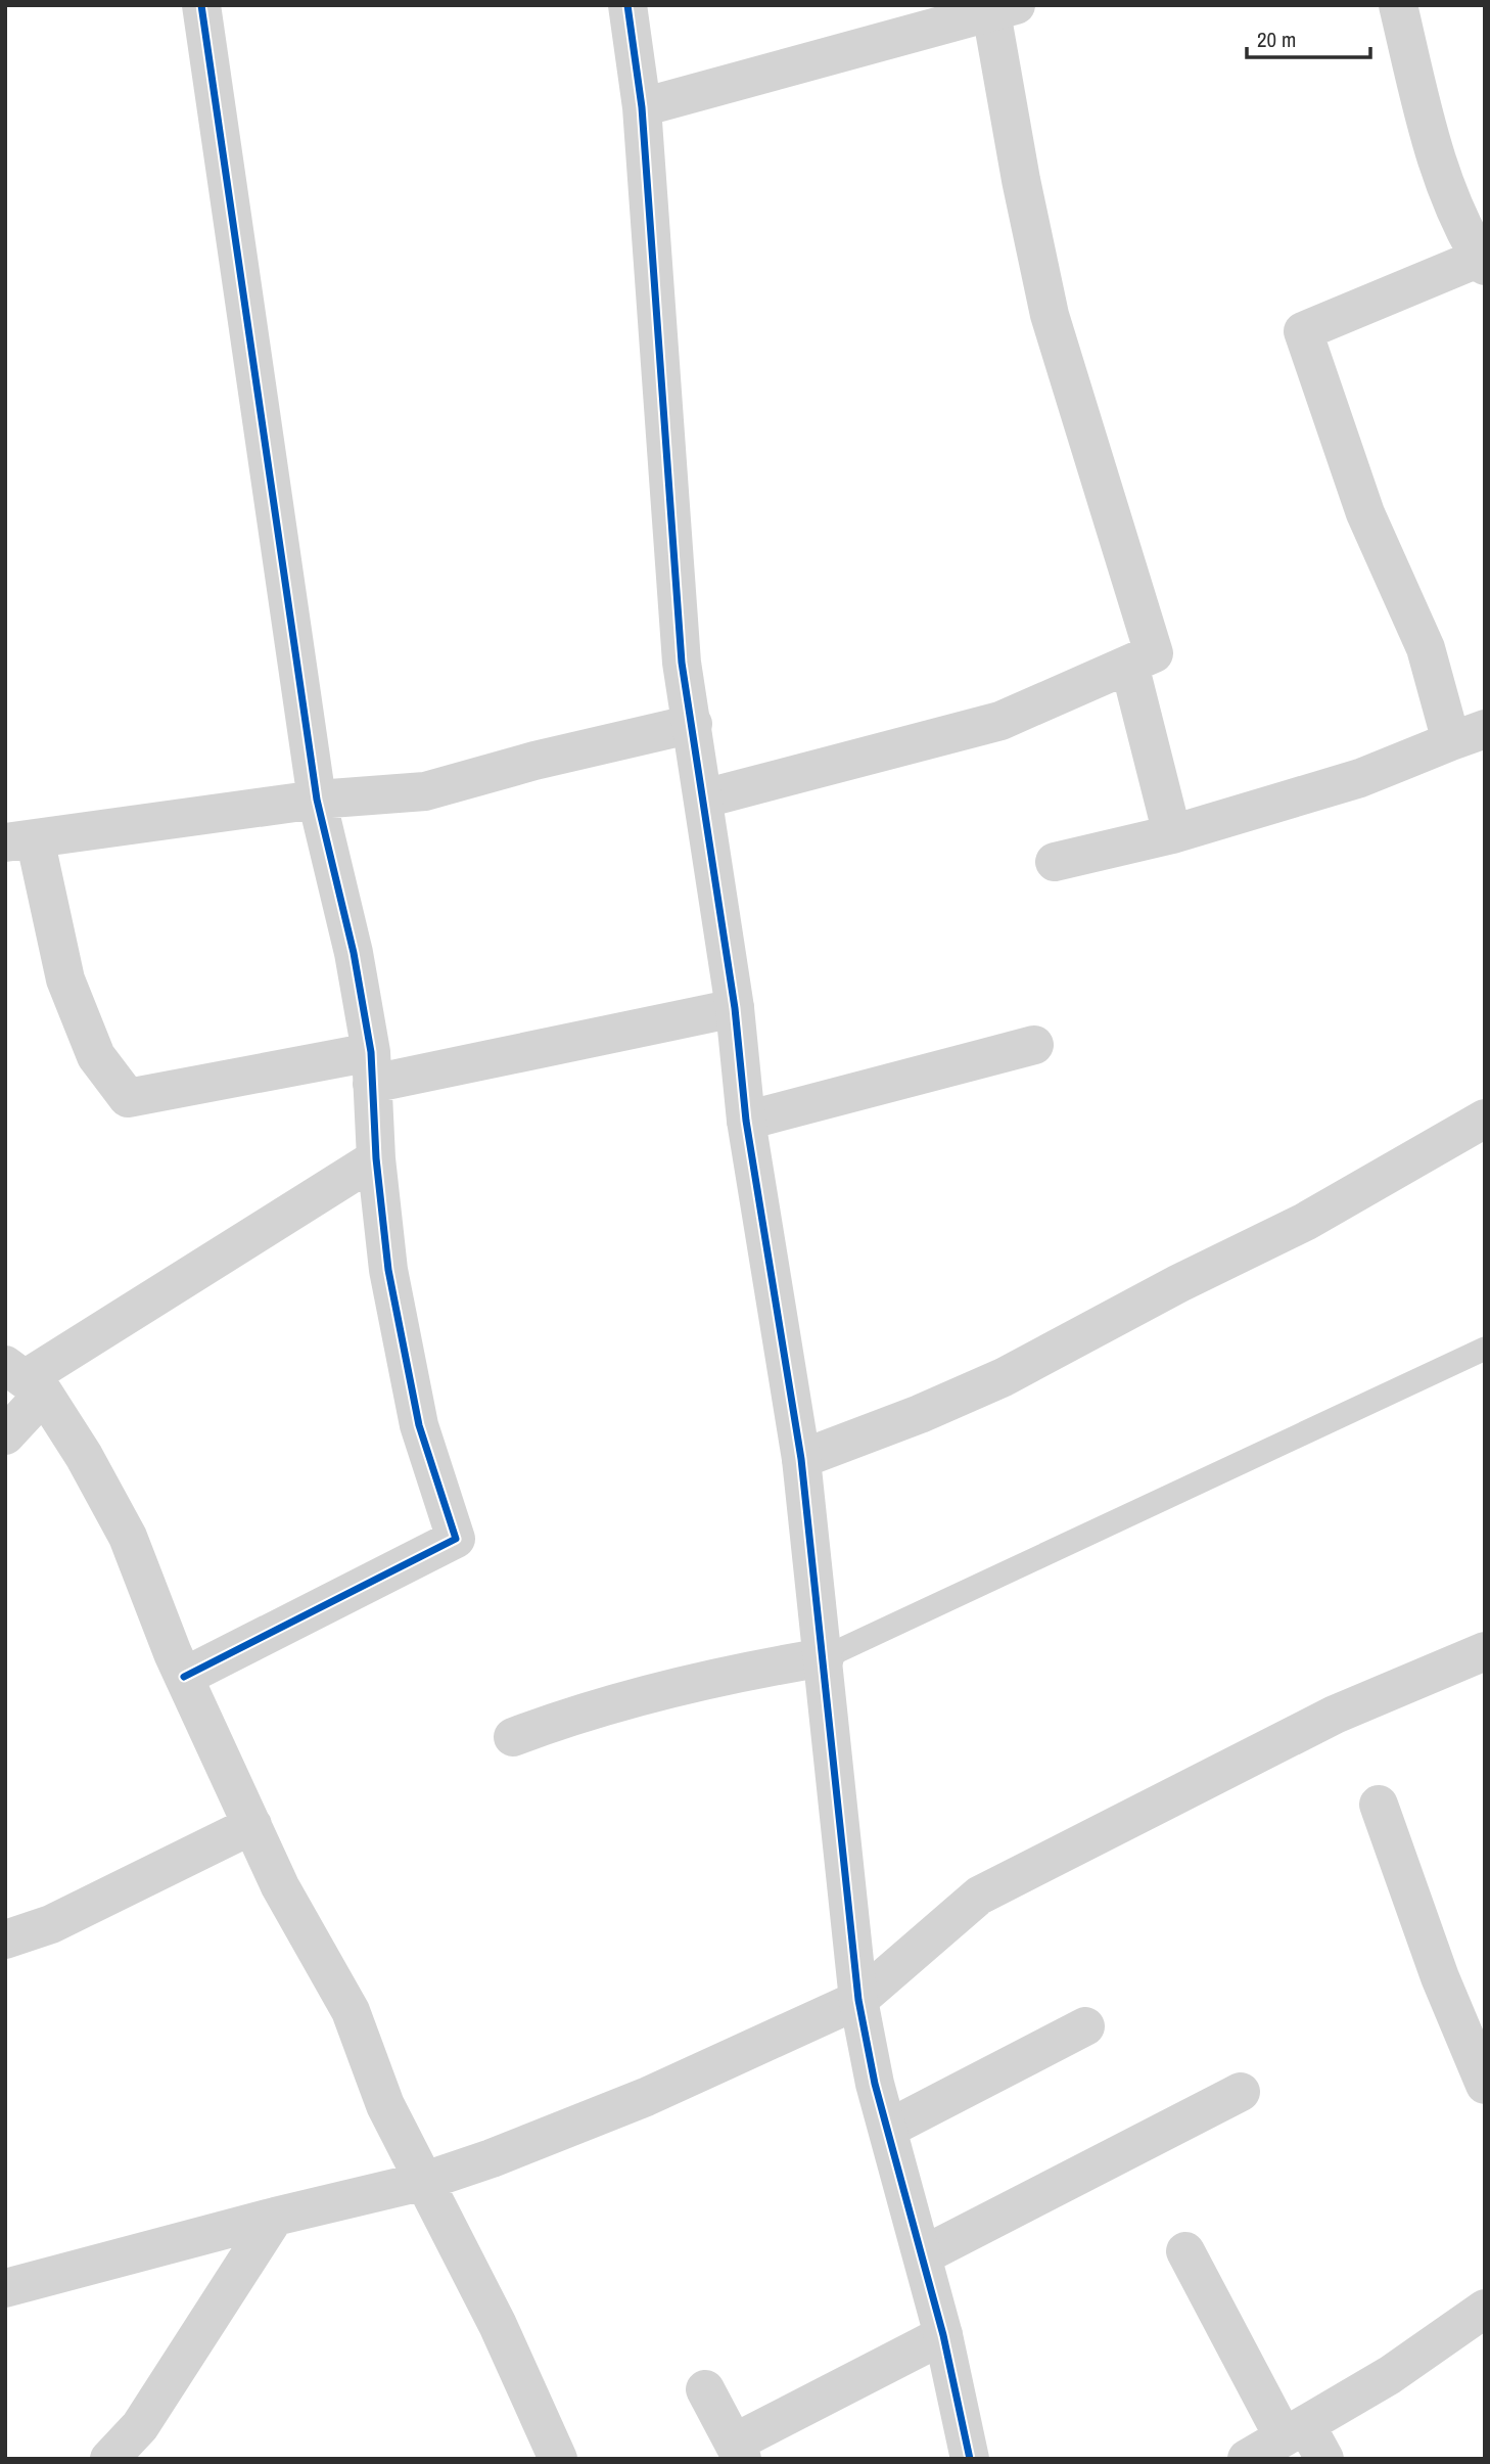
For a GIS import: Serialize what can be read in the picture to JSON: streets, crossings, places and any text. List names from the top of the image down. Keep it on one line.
{"scale_bar":"20 m"}
